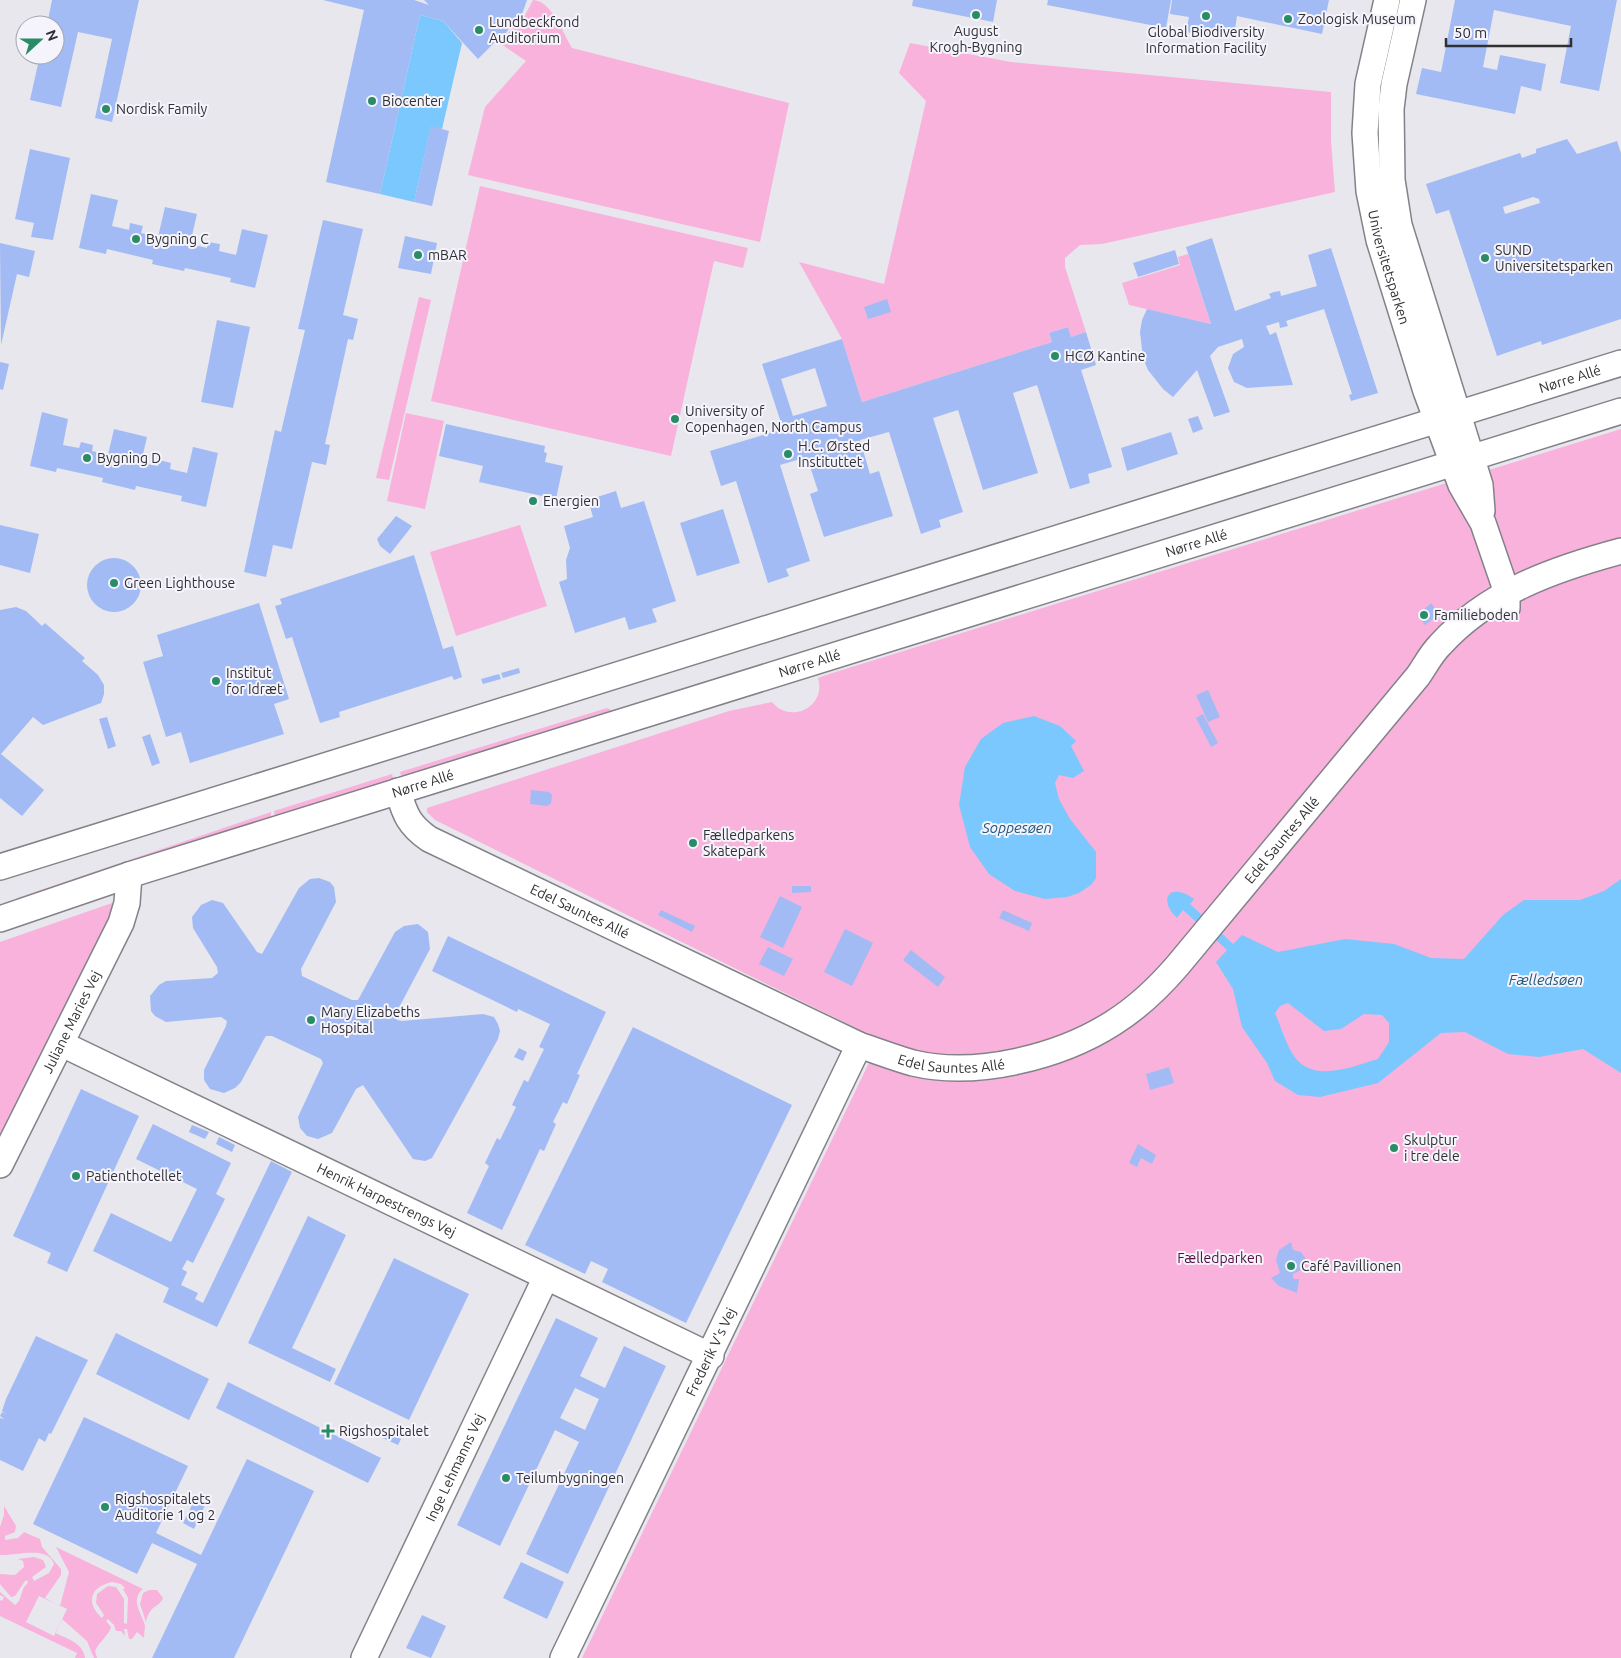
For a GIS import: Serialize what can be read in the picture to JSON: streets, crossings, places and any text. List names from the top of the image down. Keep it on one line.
{"streets":{"street":["Universitetsparken","Nørre Allé","Edel Sauntes Allé","Juliane Maries Vej","Henrik Harpestrengs Vej","Frederik V's Vej","Inge Lehmanns Vej"]},"crossings":[["Universitetsparken","Nørre Allé"],["Universitetsparken","Edel Sauntes Allé"],["Nørre Allé","Edel Sauntes Allé"],["Nørre Allé","Juliane Maries Vej"],["Edel Sauntes Allé","Frederik V's Vej"],["Juliane Maries Vej","Henrik Harpestrengs Vej"],["Henrik Harpestrengs Vej","Frederik V's Vej"],["Henrik Harpestrengs Vej","Inge Lehmanns Vej"]],"water":["Soppesøen","Fælledsøen"],"parks":["Fælledparken"],"places":{"other":["August Krogh-Bygning","Global Biodiversity Information Facility","Zoologisk Museum","Lundbeckfond Auditorium","Biocenter","Nordisk Family","Bygning C","mBAR","SUND Universitetsparken","HCØ Kantine","University of Copenhagen, North Campus","H.C. Ørsted Instituttet","Bygning D","Energien","Green Lighthouse","Familieboden","Institut for Idræt","Fælledparkens Skatepark","Mary Elizabeths Hospital","Skulptur i tre dele","Patienthotellet","Café Pavillionen","Teilumbygningen","Rigshospitalets Auditorie 1 og 2"],"health":["Rigshospitalet"]},"scale_bar":"50 m","north":"right"}
